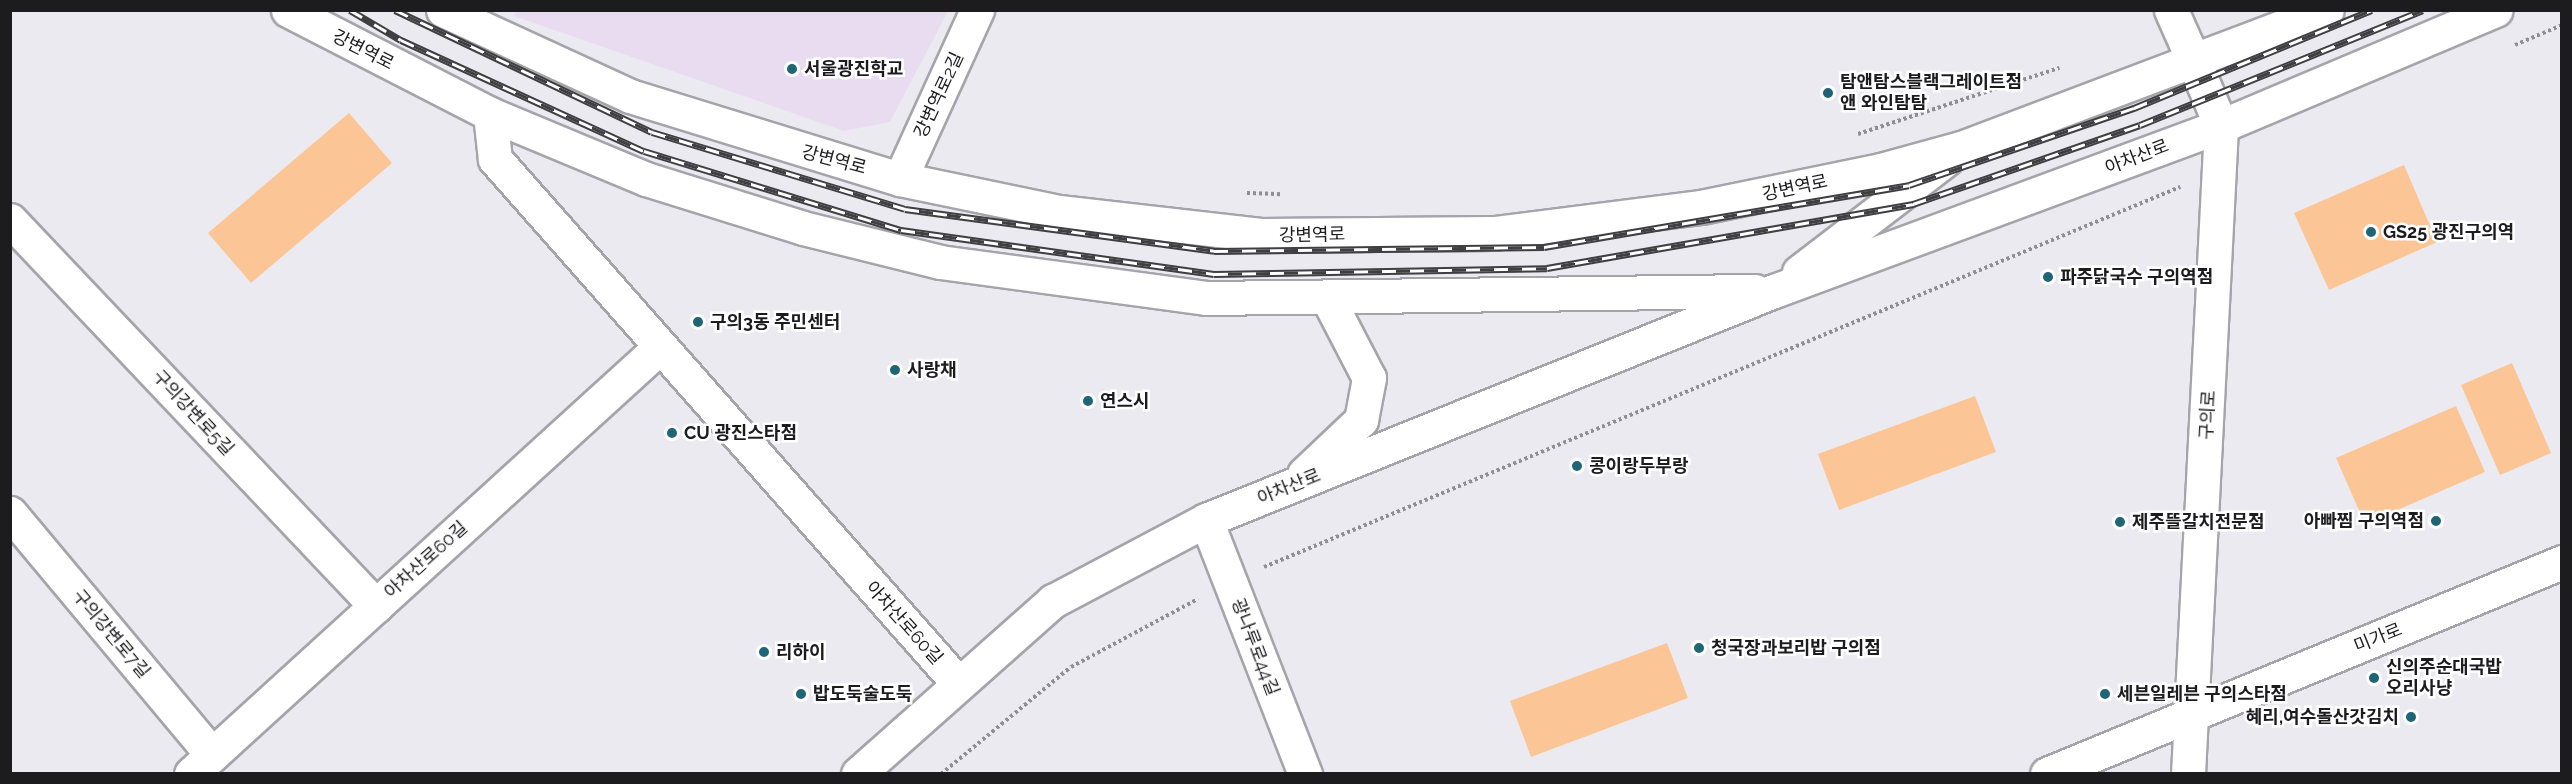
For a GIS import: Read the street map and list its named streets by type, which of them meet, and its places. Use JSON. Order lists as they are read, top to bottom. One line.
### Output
{"streets":{"main road":["강변역로","강변역로2길","아차산로","구의강변로5길","구의로","아차산로60길","구의강변로7길","미가로","광나루로44길"]},"crossings":[["강변역로","강변역로2길"],["강변역로","아차산로"],["강변역로","구의로"],["강변역로","아차산로60길"],["아차산로","구의로"],["아차산로","아차산로60길"],["아차산로","광나루로44길"],["구의강변로5길","아차산로60길"],["구의로","미가로"],["아차산로60길","구의강변로7길"]],"places":["서울광진학교","탐앤탐스블랙그레이트점 앤 와인탐탐","GS25 광진구의역","파주닭국수 구의역점","구의3동 주민센터","사랑채","연스시","CU 광진스타점","콩이랑두부랑","아빠찜 구의역점","제주뜰갈치전문점","청국장과보리밥 구의점","리하이","신의주순대국밥 오리사냥","밥도둑술도둑","세븐일레븐 구의스타점","혜리,여수돌산갓김치"]}
